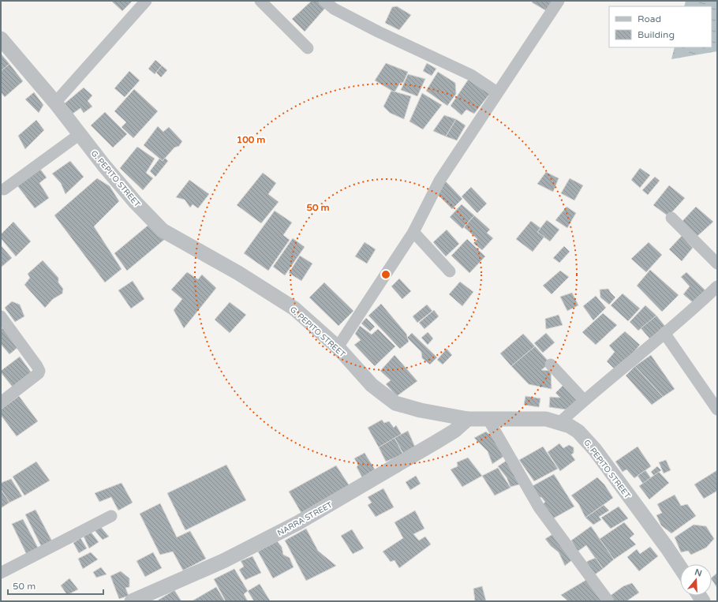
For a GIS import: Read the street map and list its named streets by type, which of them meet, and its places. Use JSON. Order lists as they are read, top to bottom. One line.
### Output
{"streets":{"street":["G. PEPITO STREET","NARRA STREET"]},"crossings":[["G. PEPITO STREET","NARRA STREET"]],"legend":["Road","Building"],"scale_bar":"50 m","north":"top","rings":["100 m","50 m"]}
